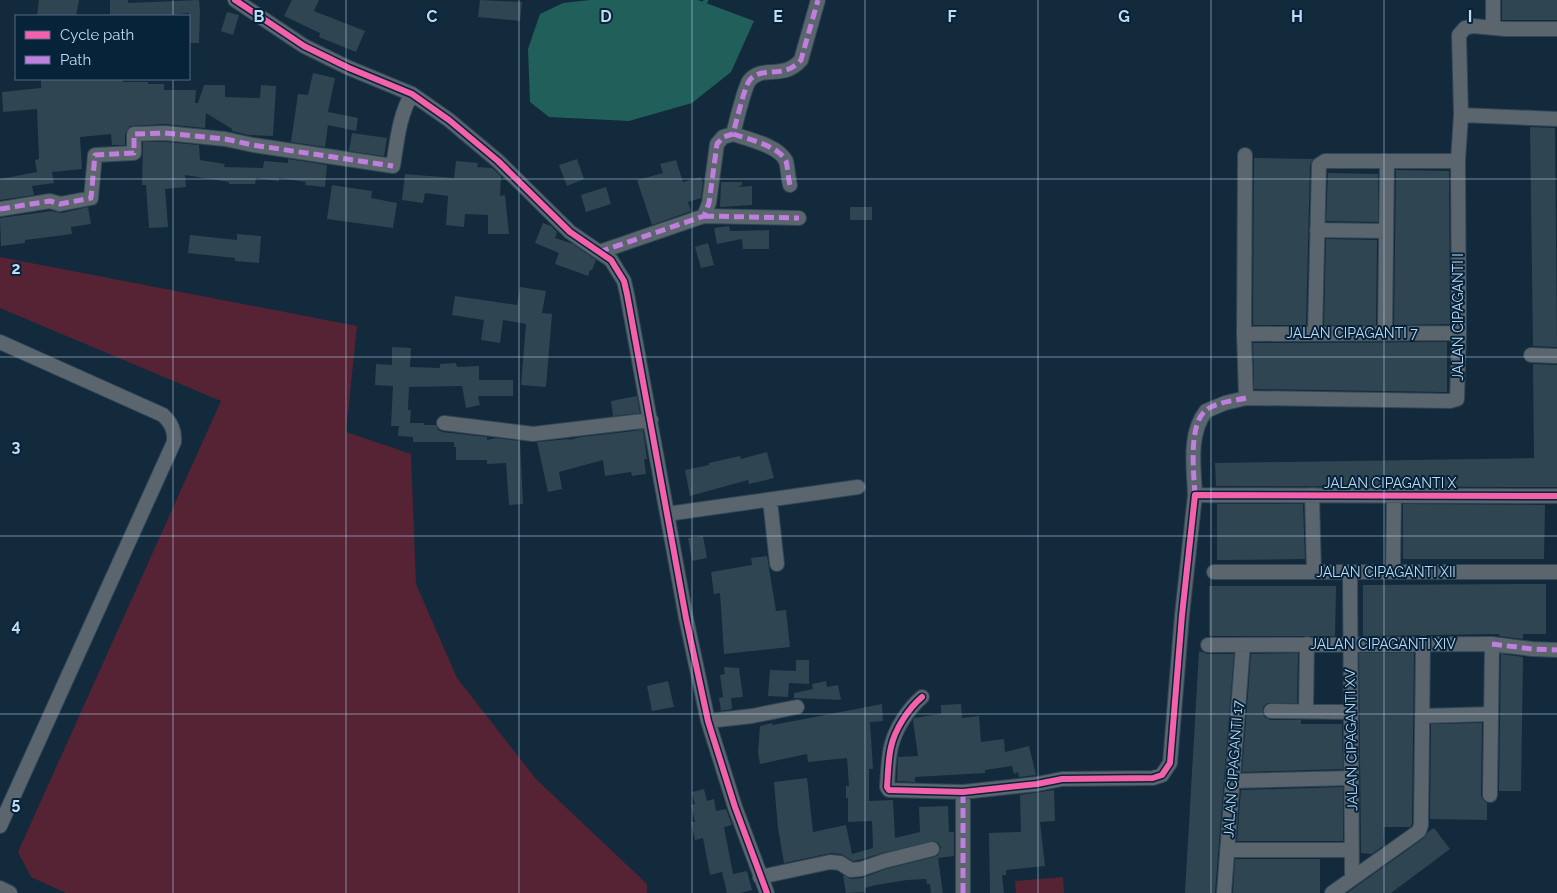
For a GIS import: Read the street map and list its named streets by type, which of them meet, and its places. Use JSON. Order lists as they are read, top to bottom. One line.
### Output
{"streets":{"street":["JALAN CIPAGANTI I","JALAN CIPAGANTI 7","JALAN CIPAGANTI X","JALAN CIPAGANTI XII","JALAN CIPAGANTI XIV","JALAN CIPAGANTI XV","JALAN CIPAGANTI 17"]},"crossings":[["JALAN CIPAGANTI I","JALAN CIPAGANTI 7"],["JALAN CIPAGANTI XII","JALAN CIPAGANTI XV"],["JALAN CIPAGANTI XIV","JALAN CIPAGANTI XV"],["JALAN CIPAGANTI XIV","JALAN CIPAGANTI 17"]],"legend":["Cycle path","Path"],"grid":{"columns":["B","C","D","E","F","G","H","I"],"rows":["2","3","4","5"]}}
